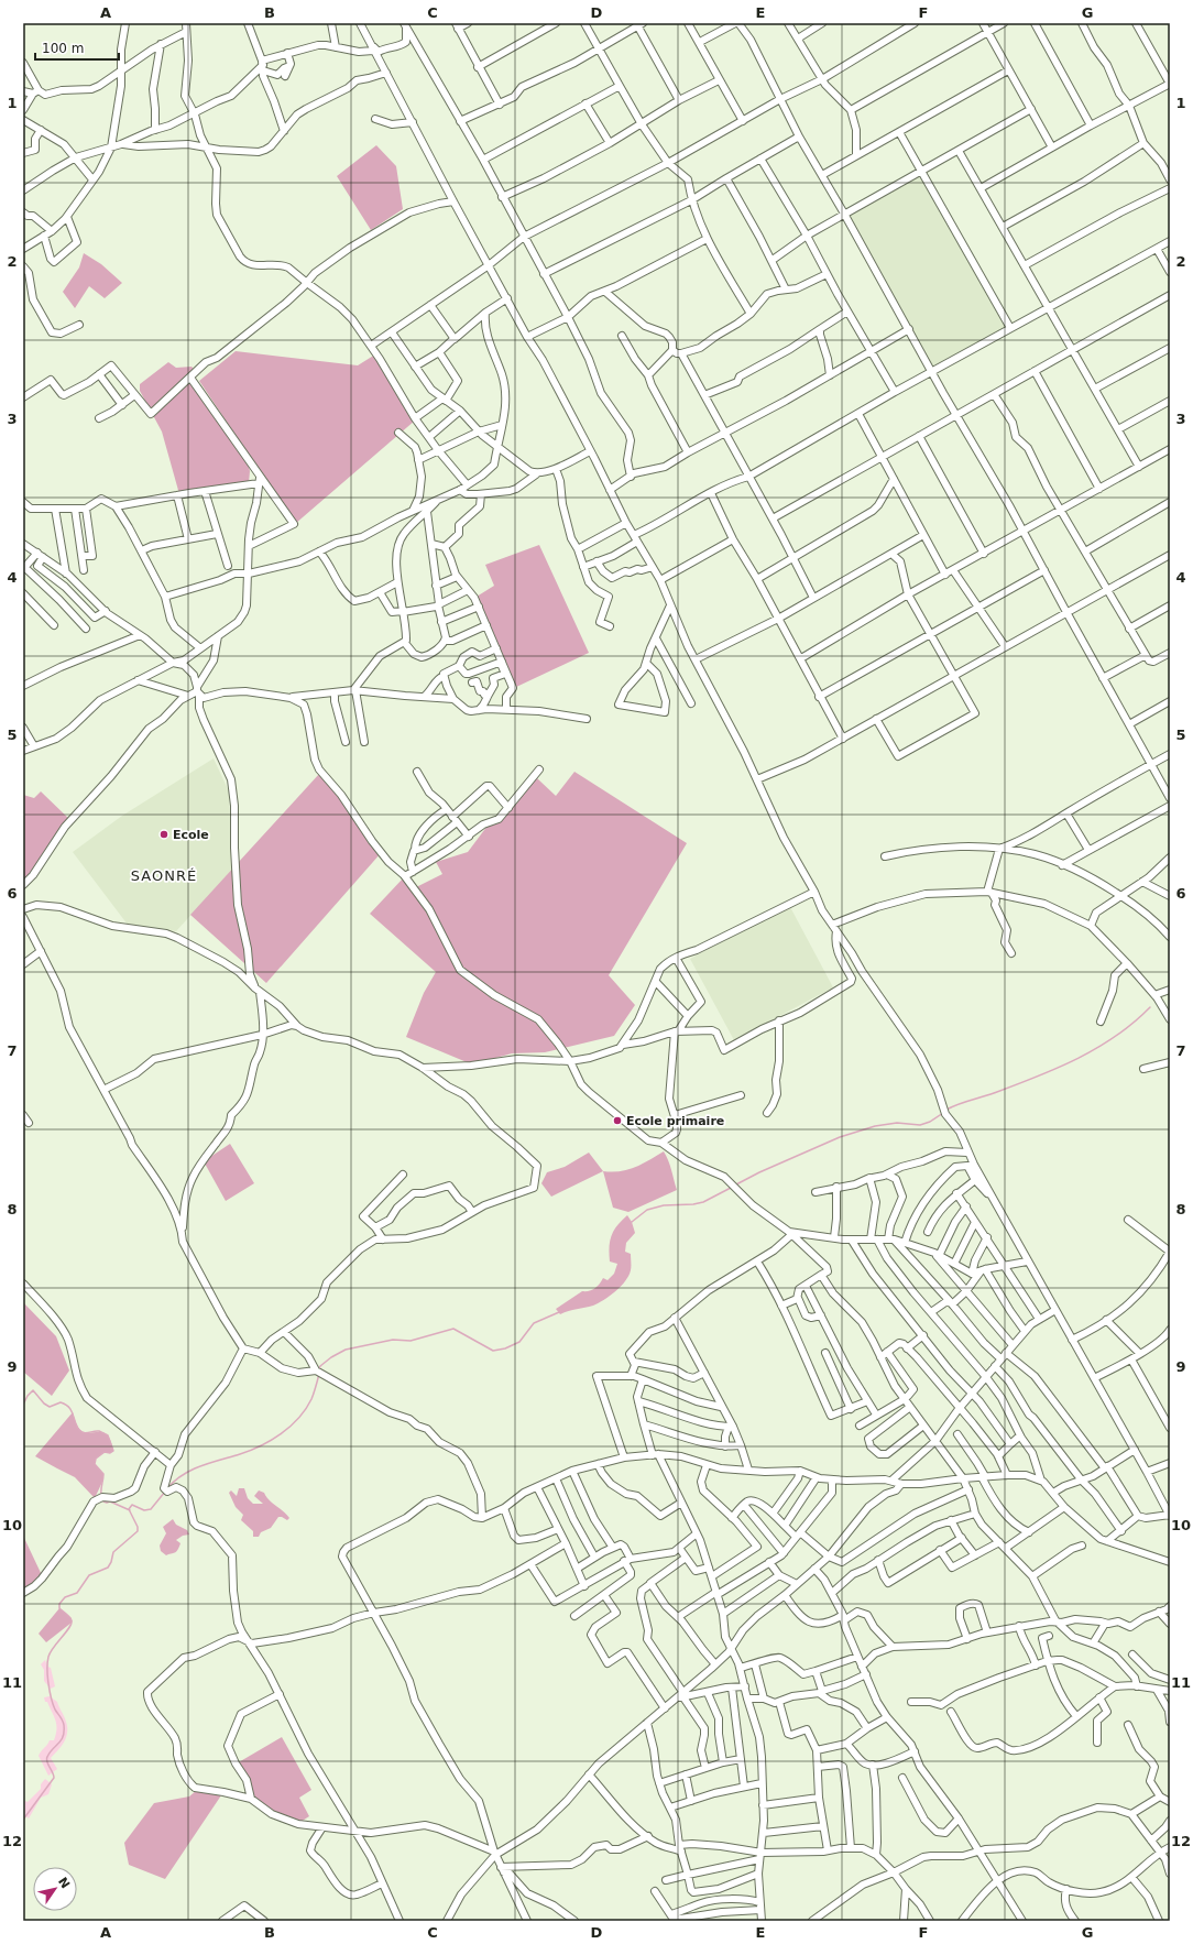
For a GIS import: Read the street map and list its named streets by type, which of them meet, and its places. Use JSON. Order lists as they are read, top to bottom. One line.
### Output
{"districts":["SAONRÉ"],"places":["Ecole","Ecole primaire"],"scale_bar":"100 m","north":"top right","grid":{"columns":["A","B","C","D","E","F","G"],"rows":["1","2","3","4","5","6","7","8","9","10","11","12"]}}
